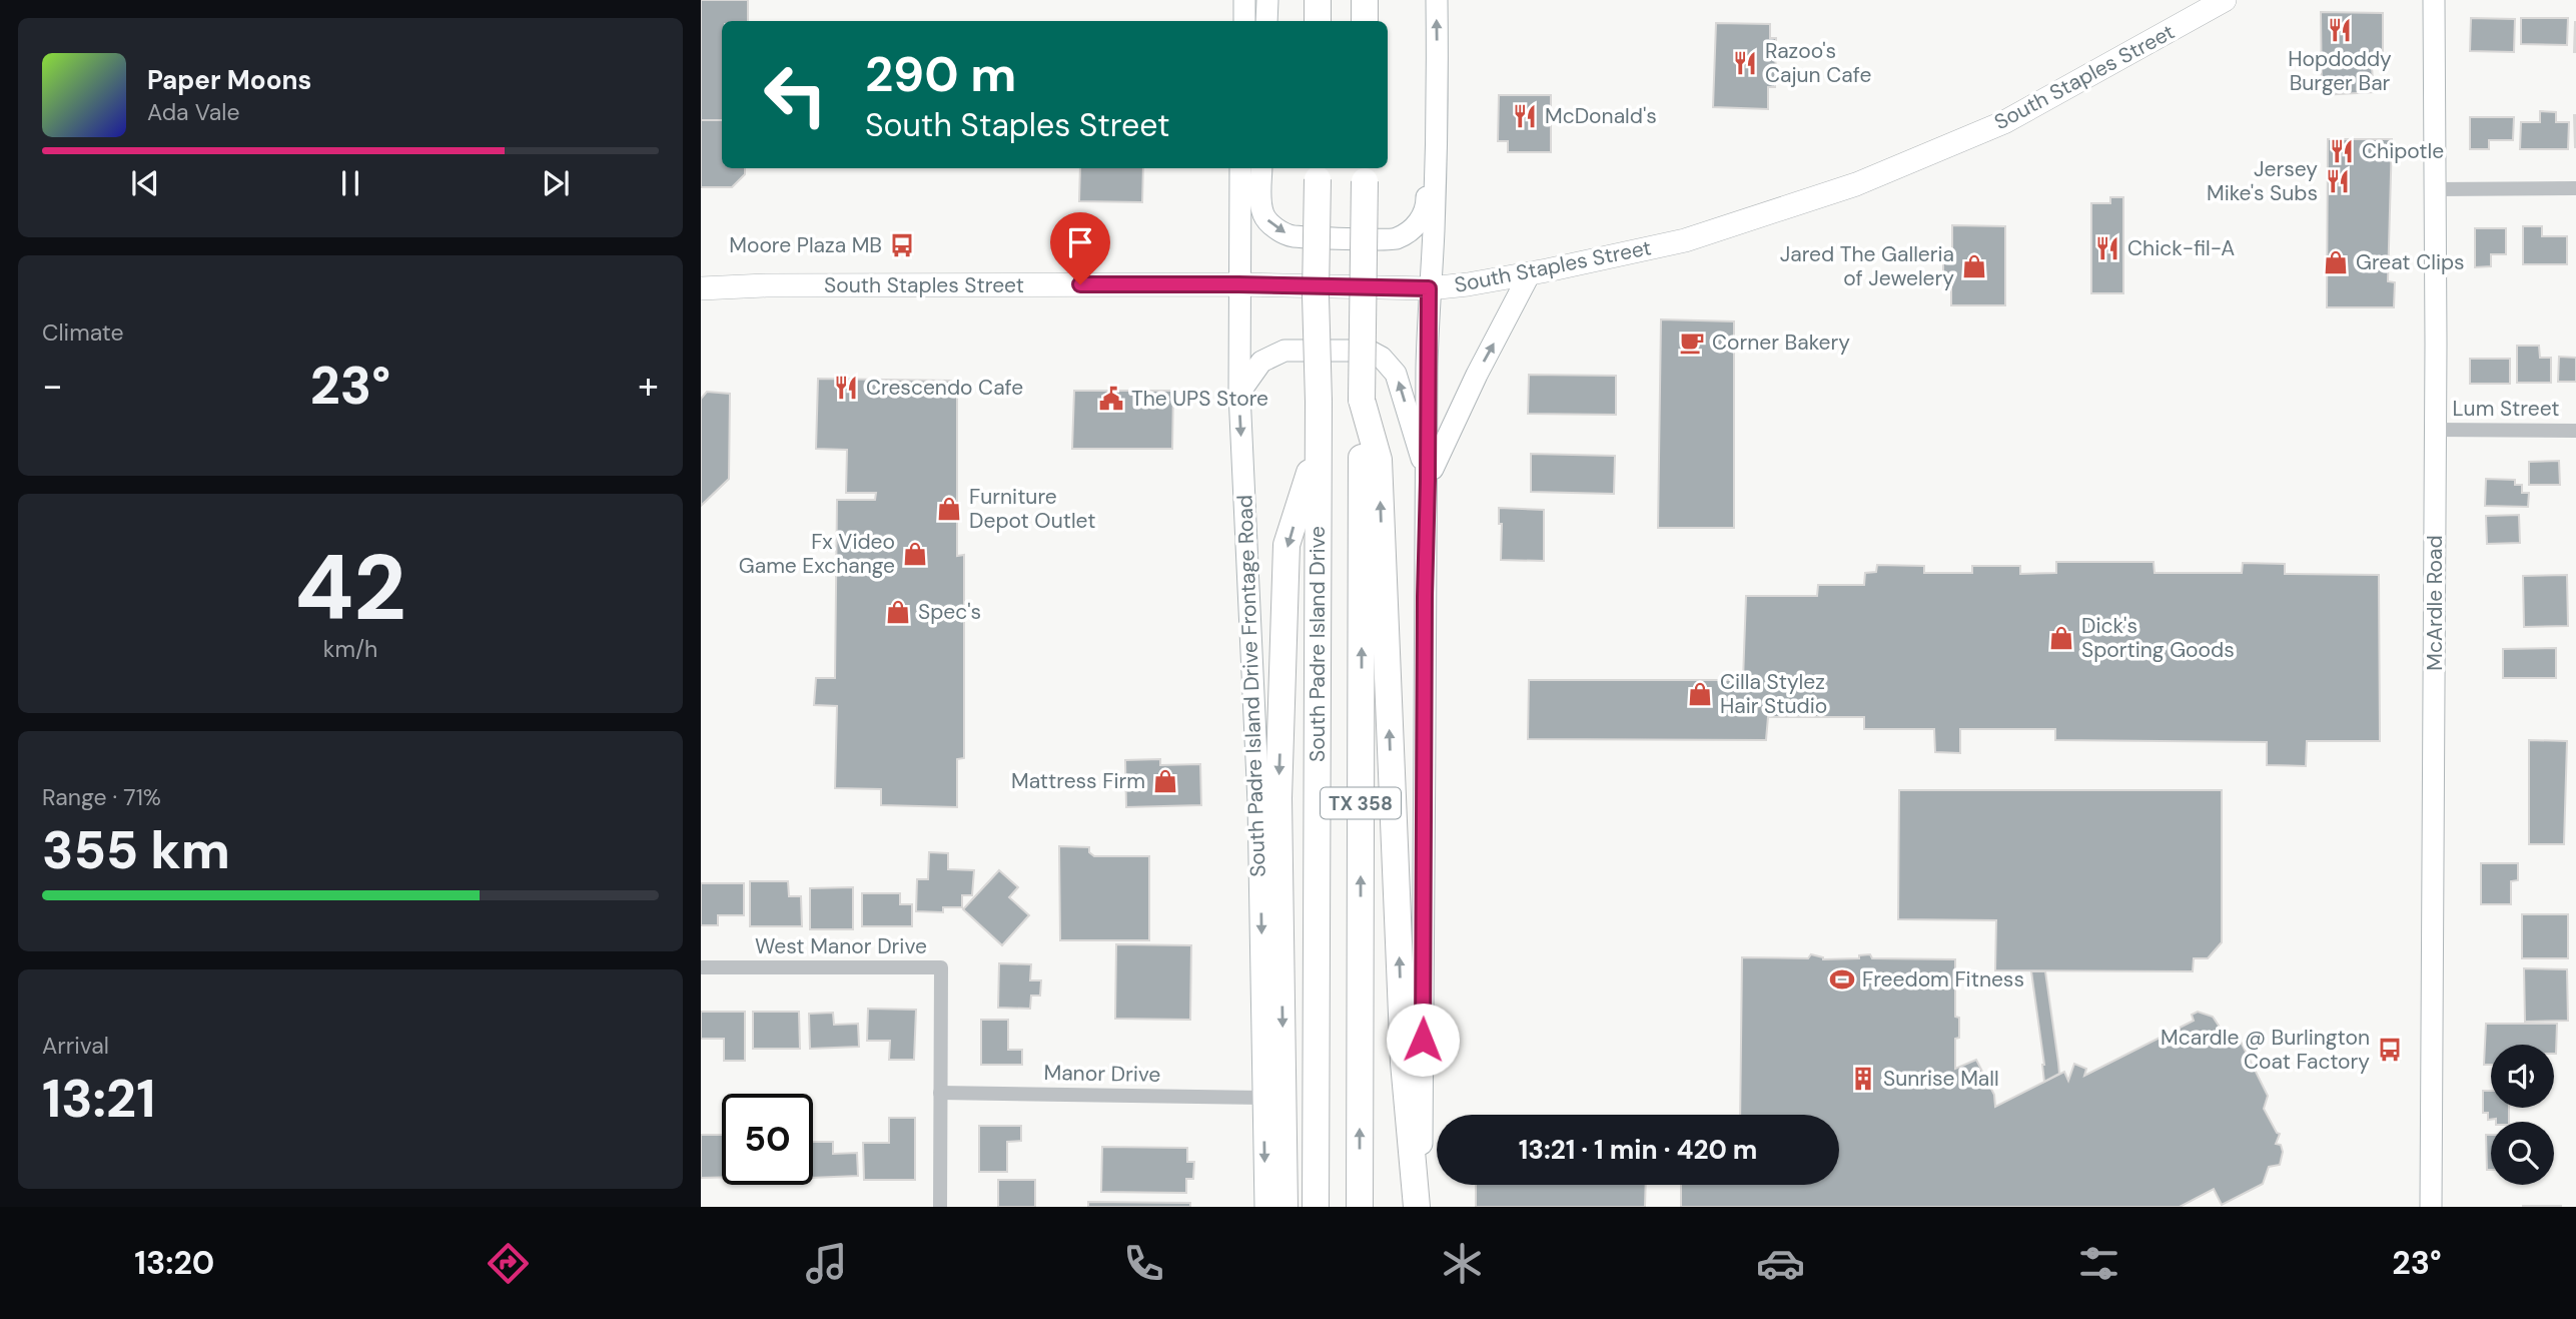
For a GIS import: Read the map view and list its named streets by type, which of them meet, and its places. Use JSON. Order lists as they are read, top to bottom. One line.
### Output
{"streets":{"highway":["South Padre Island Drive","TX 358"],"main road":["South Staples Street","McArdle Road","South Padre Island Drive Frontage Road"],"street":["Lum Street","West Manor Drive","Manor Drive"]},"crossings":[["South Staples Street","South Padre Island Drive Frontage Road"],["Lum Street","McArdle Road"],["South Padre Island Drive Frontage Road","Manor Drive"],["West Manor Drive","Manor Drive"]],"places":{"restaurant":["Hopdoddy Burger Bar","Razoo's Cajun Cafe","McDonald's","Chipotle","Jersey Mike's Subs","Chick-fil-A","Crescendo Cafe"],"bus stop":["Moore Plaza MB","Mcardle @ Burlington Coat Factory"],"shop":["Great Clips","Jared The Galleria of Jewelery","Furniture Depot Outlet","Fx Video Game Exchange","Spec's","Dick's Sporting Goods","Cilla Stylez Hair Studio","Mattress Firm"],"cafe":["Corner Bakery"],"public building":["The UPS Store"],"sports":["Freedom Fitness"],"building":["Sunrise Mall"]},"page":{"turn":["290 m","South Staples Street"],"song":["Paper Moons","Ada Vale"],"tile":["Climate",["42","km/h"],["Range · 71%","355 km"],["Arrival","13:21"]],"heat":["−","23°","+"],"limit":"50","trip":"13:21 · 1 min · 420 m","tabs":["13:20","23°"]}}
